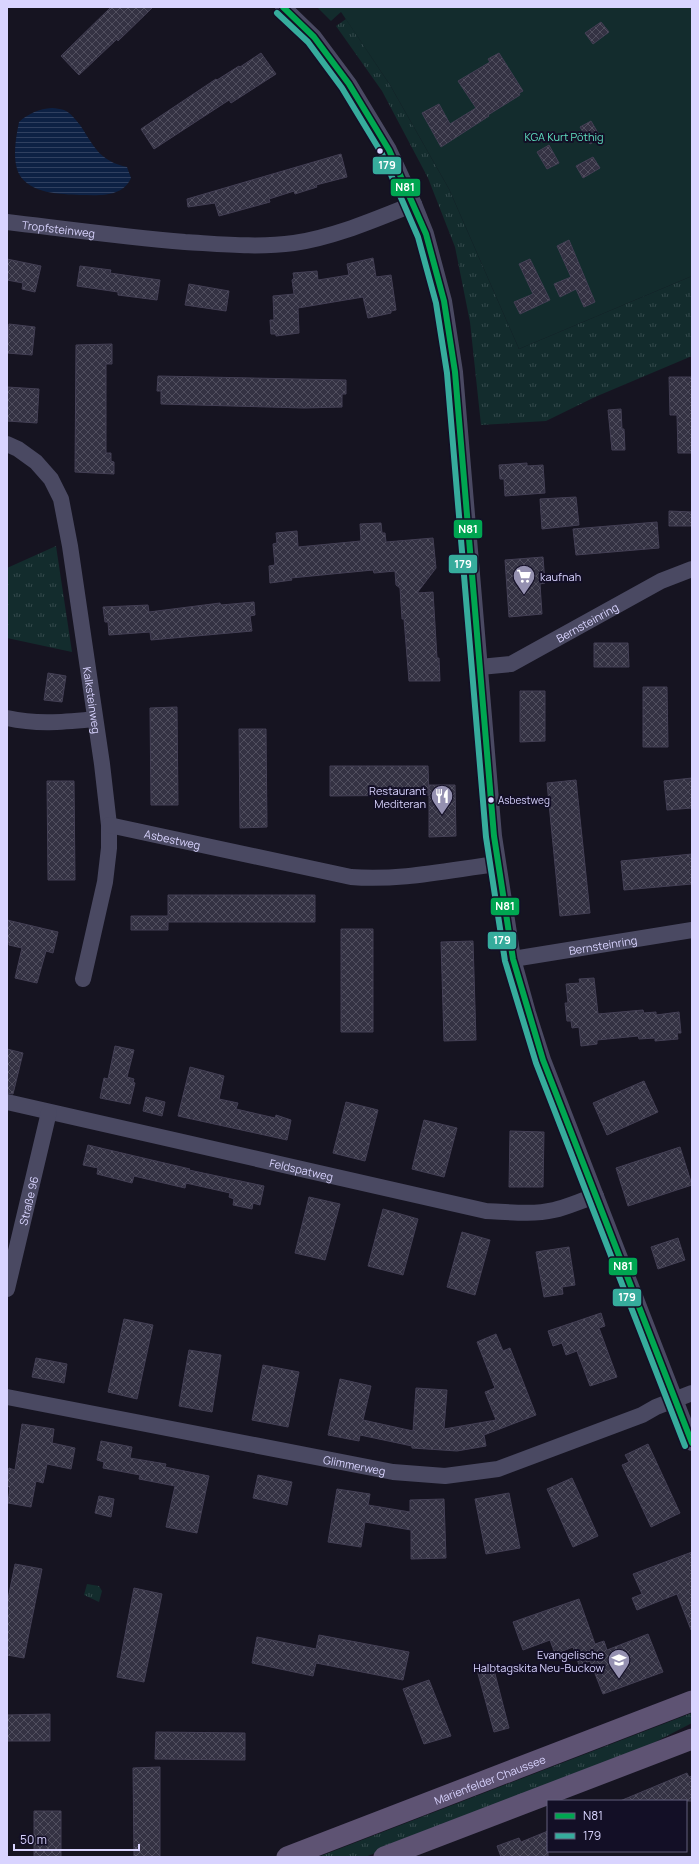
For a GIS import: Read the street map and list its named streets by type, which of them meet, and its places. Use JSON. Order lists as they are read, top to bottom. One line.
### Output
{"streets":{"main road":["Marienfelder Chaussee"],"street":["Tropfsteinweg","Bernsteinring","Kalksteinweg","Asbestweg","Feldspatweg","Straße 96","Glimmerweg"]},"crossings":[["Kalksteinweg","Asbestweg"],["Feldspatweg","Straße 96"]],"parks":["KGA Kurt Pöthig"],"places":{"supermarket":["kaufnah"],"other":["Asbestweg"],"restaurant":["Restaurant Mediteran"],"school or university":["Evangelische Halbtagskita Neu-Buckow"]},"lines":["transit line N81","transit line 179"],"legend":["N81","179"],"scale_bar":"50 m"}
